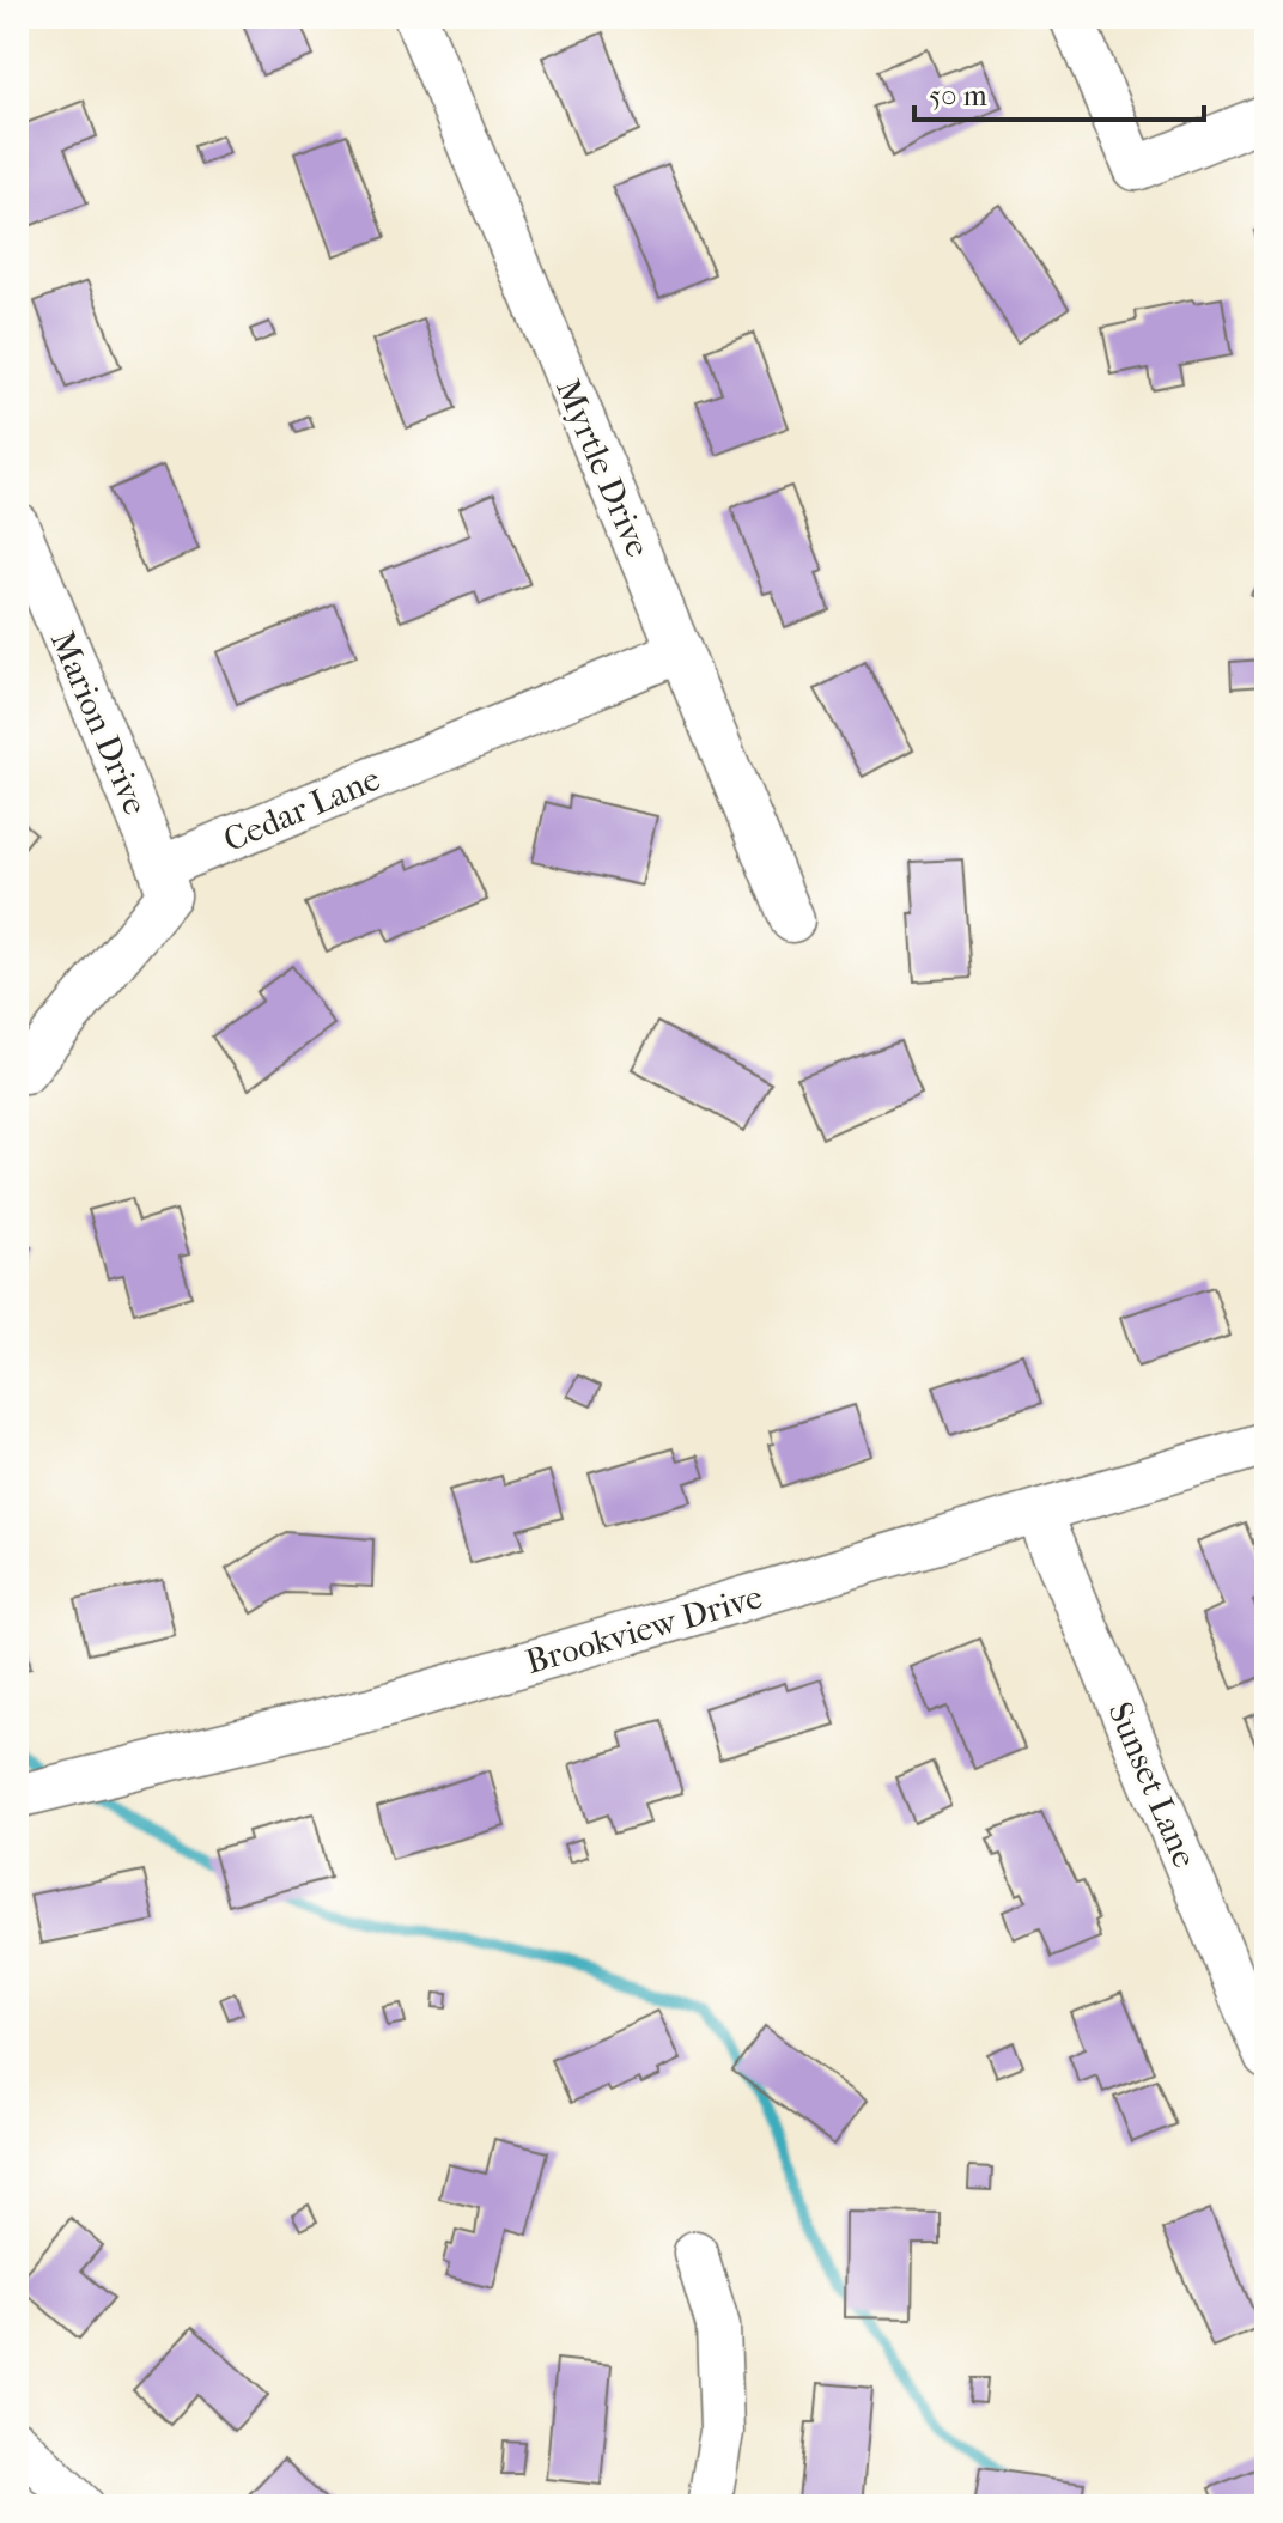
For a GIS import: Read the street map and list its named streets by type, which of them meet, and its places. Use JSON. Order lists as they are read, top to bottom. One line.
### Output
{"streets":{"street":["Myrtle Drive","Marion Drive","Cedar Lane","Brookview Drive","Sunset Lane"]},"crossings":[["Myrtle Drive","Cedar Lane"],["Marion Drive","Cedar Lane"],["Brookview Drive","Sunset Lane"]],"scale_bar":"50 m"}
